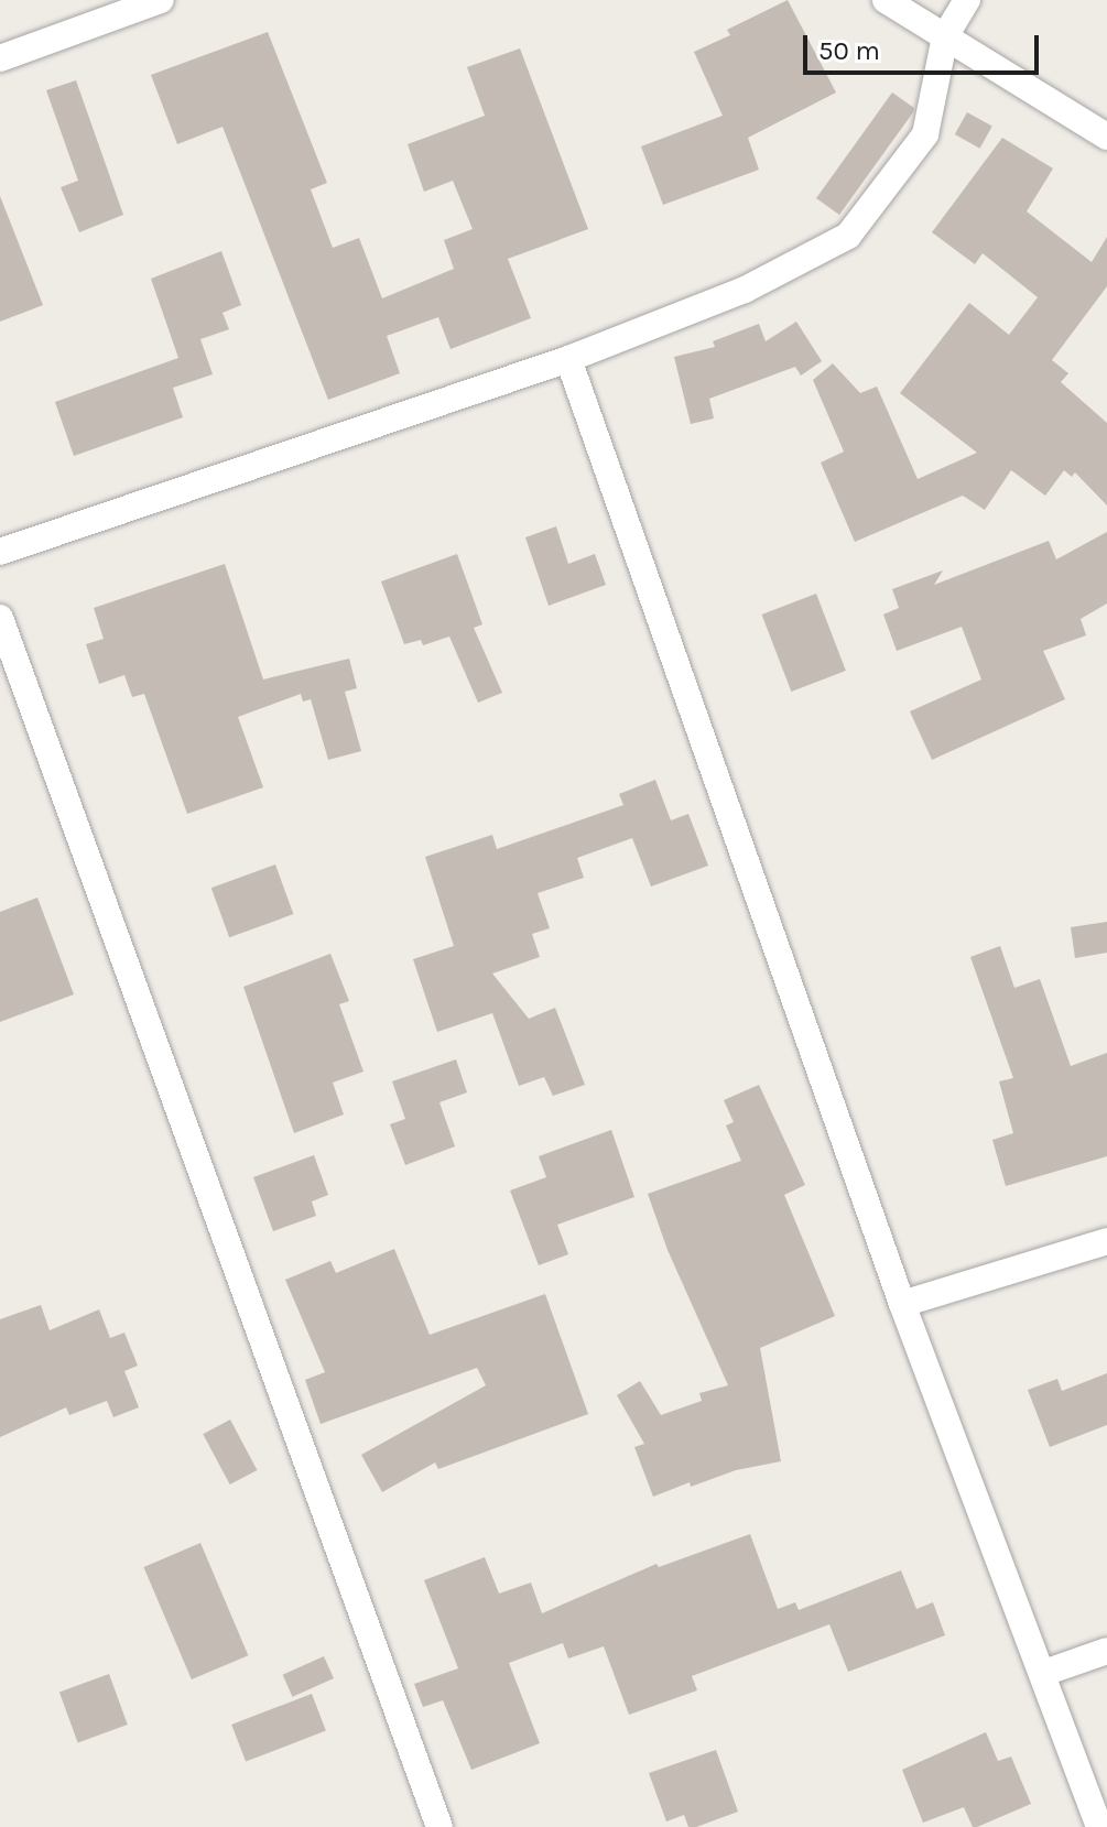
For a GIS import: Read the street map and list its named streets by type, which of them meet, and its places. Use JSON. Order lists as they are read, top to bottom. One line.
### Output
{"scale_bar":"50 m"}
